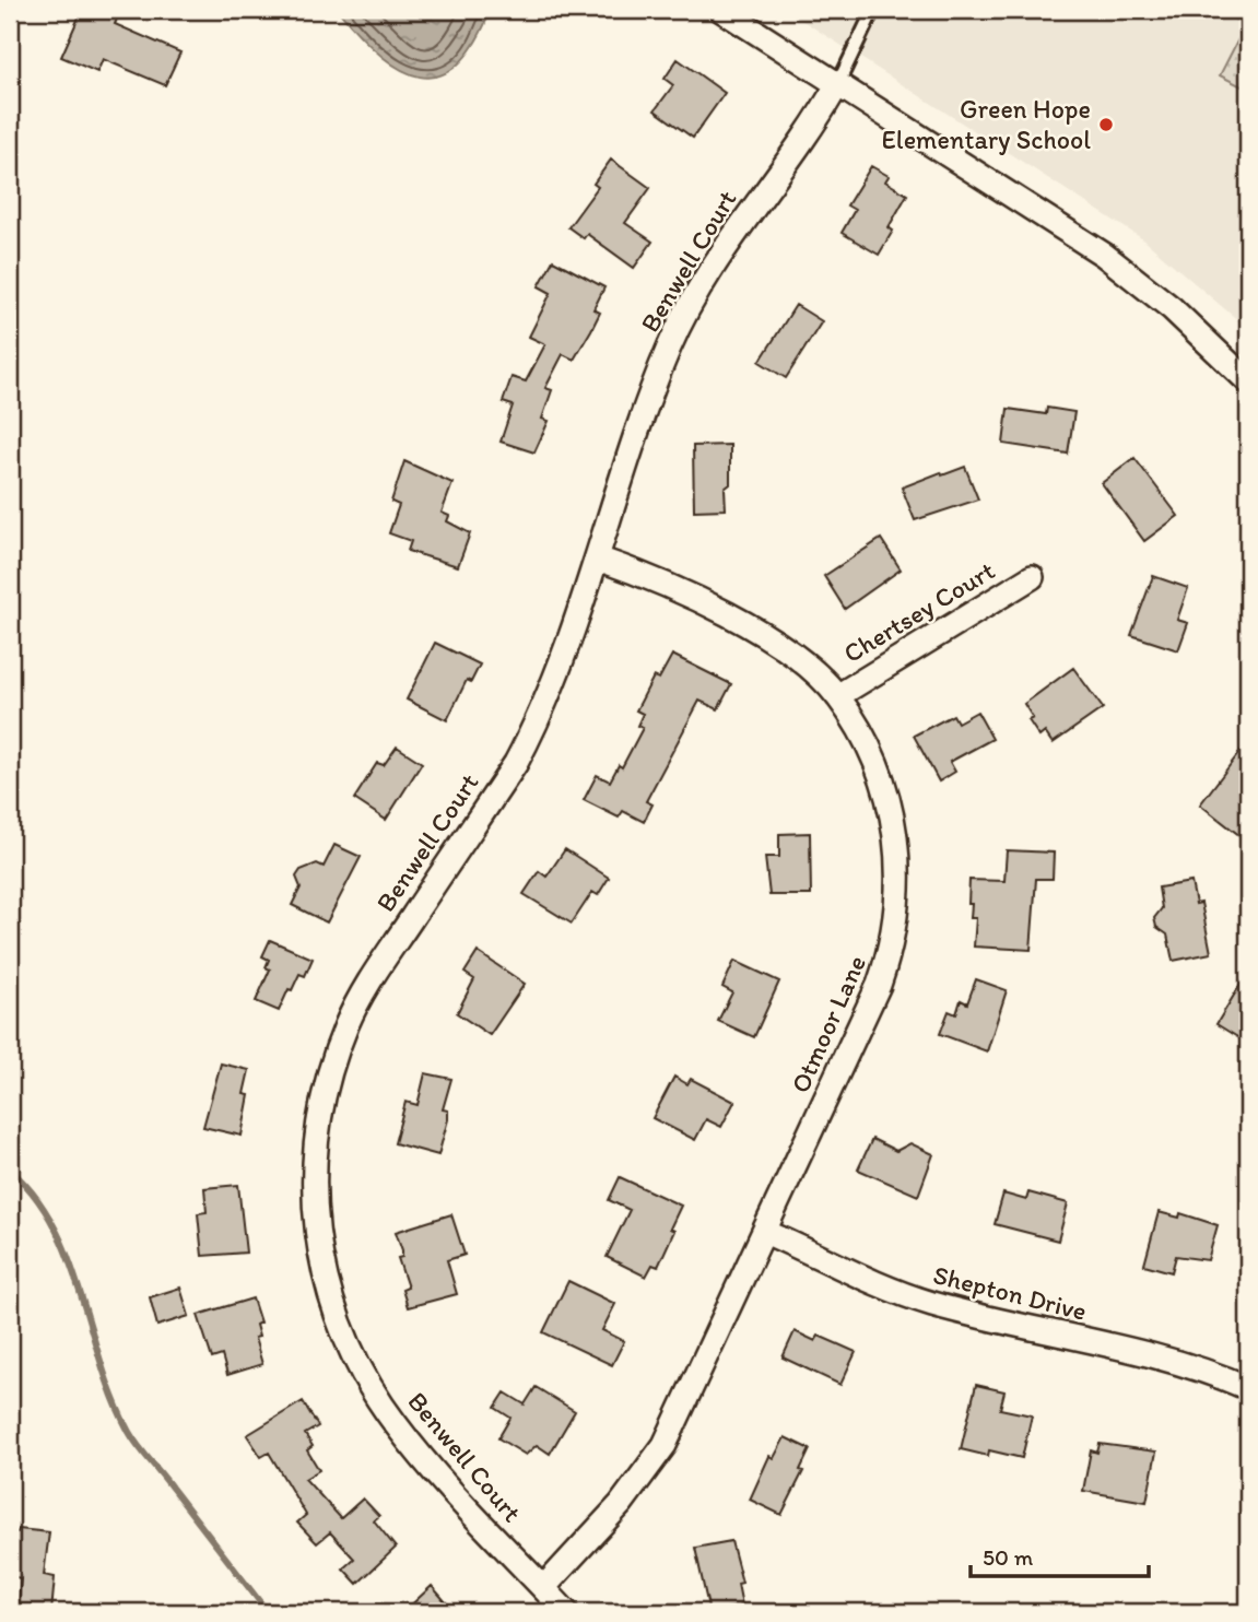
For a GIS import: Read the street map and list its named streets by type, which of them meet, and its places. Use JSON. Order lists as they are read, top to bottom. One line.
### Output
{"streets":{"street":["Benwell Court","Chertsey Court","Otmoor Lane","Shepton Drive"]},"crossings":[["Benwell Court","Otmoor Lane"],["Chertsey Court","Otmoor Lane"],["Otmoor Lane","Shepton Drive"]],"places":["Green Hope Elementary School"],"scale_bar":"50 m"}
